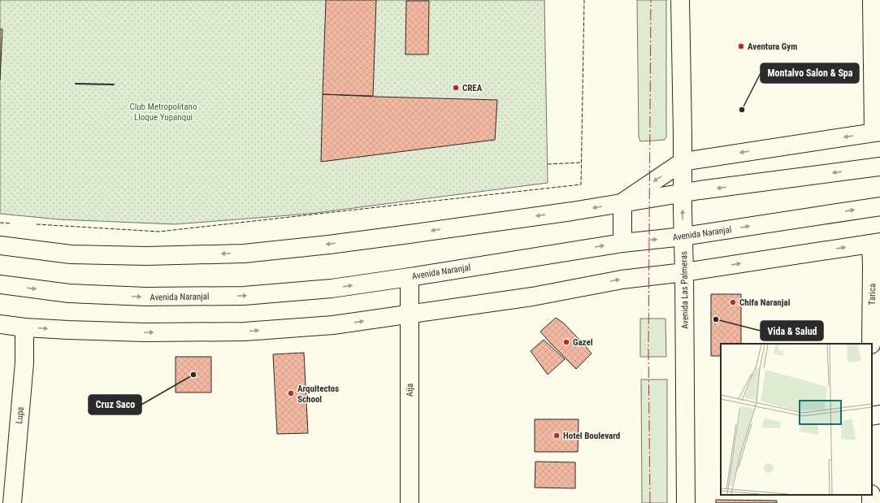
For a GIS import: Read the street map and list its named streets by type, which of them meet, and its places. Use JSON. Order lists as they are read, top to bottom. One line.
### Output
{"streets":{"main road":["Avenida Naranjal","Avenida Las Palmeras","Tarica","Aija","Lupa"]},"crossings":[["Avenida Naranjal","Avenida Las Palmeras"],["Avenida Naranjal","Aija"]],"parks":["Club Metropolitano Lloque Yupanqui"],"places":["Aventura Gym","CREA","Montalvo Salon & Spa","Chifa Naranjal","Vida & Salud","Gazel","Cruz Saco","Arquitectos School","Hotel Boulevard"]}
